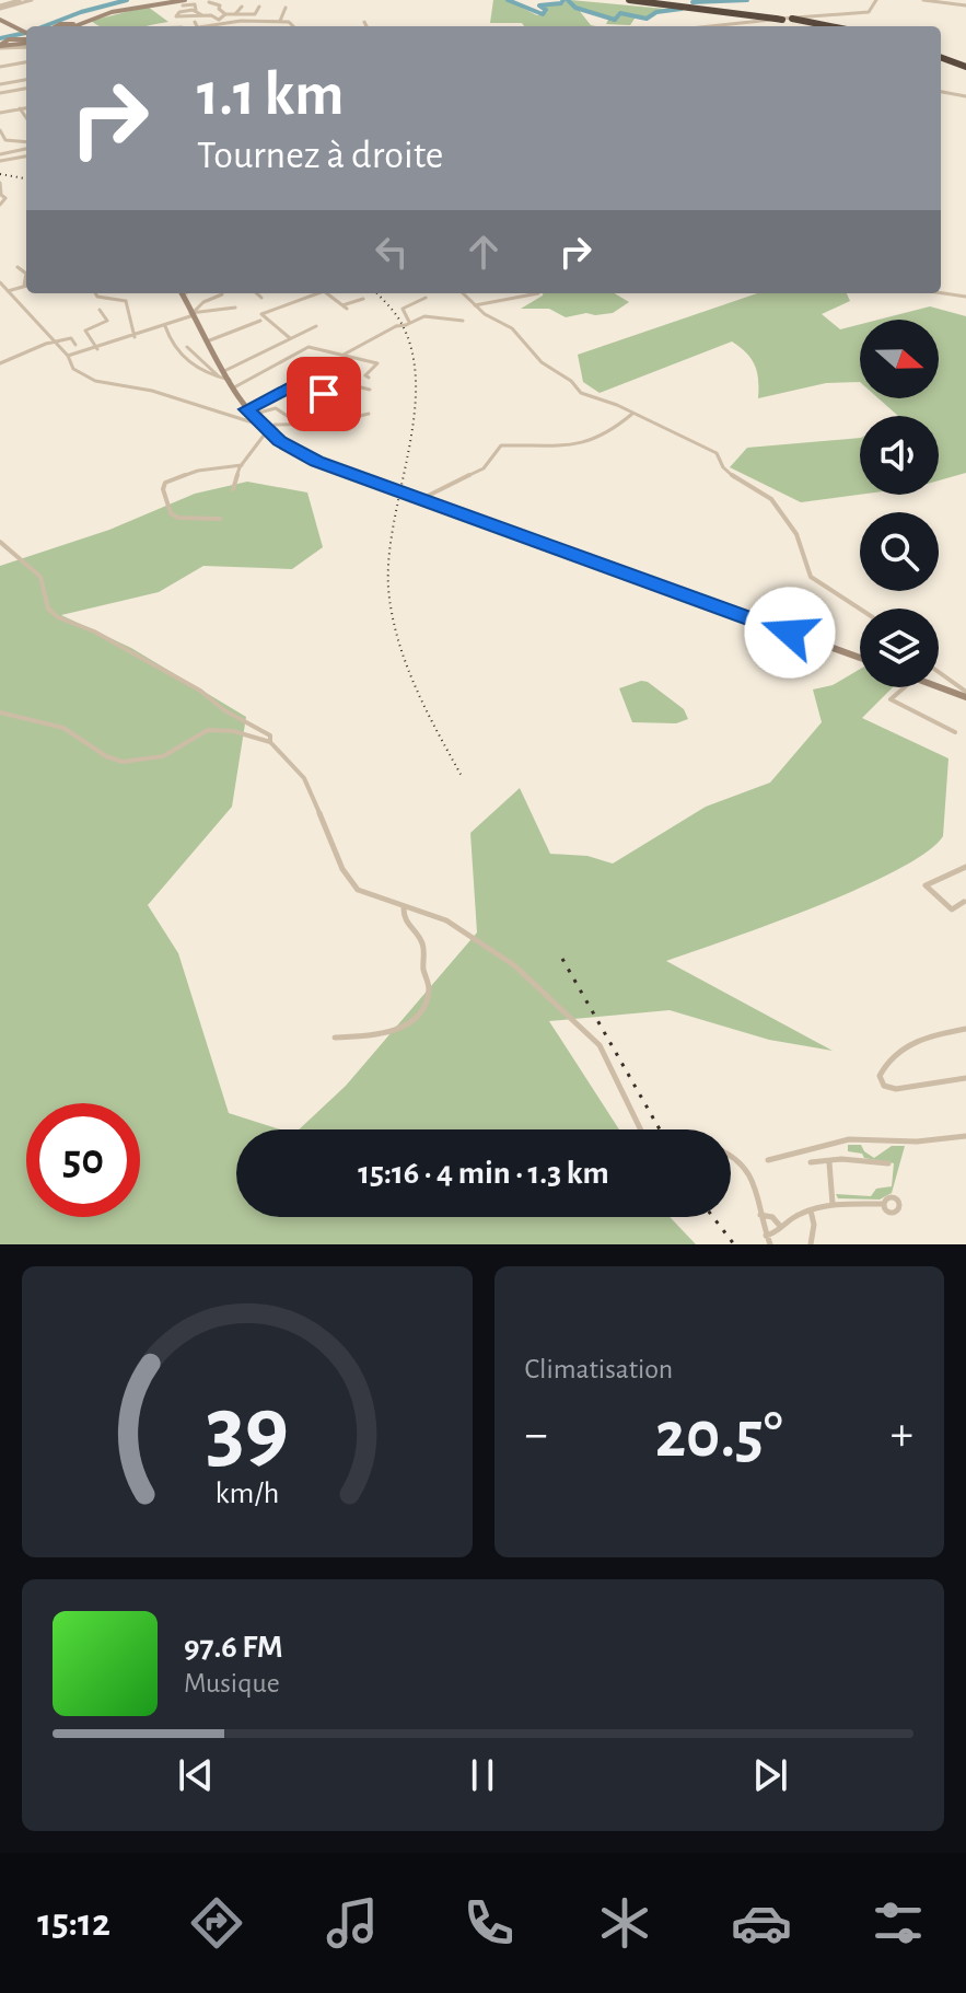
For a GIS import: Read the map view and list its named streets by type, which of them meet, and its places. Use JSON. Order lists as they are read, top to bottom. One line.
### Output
{"north":"right","page":{"turn":["1.1 km","Tournez à droite"],"limit":"50","trip":"15:16 · 4 min · 1.3 km","tile":"Climatisation","heat":["−","20.5°","+"],"song":["97.6 FM","Musique"],"tabs":"15:12","gauge":["39","km/h"]}}
